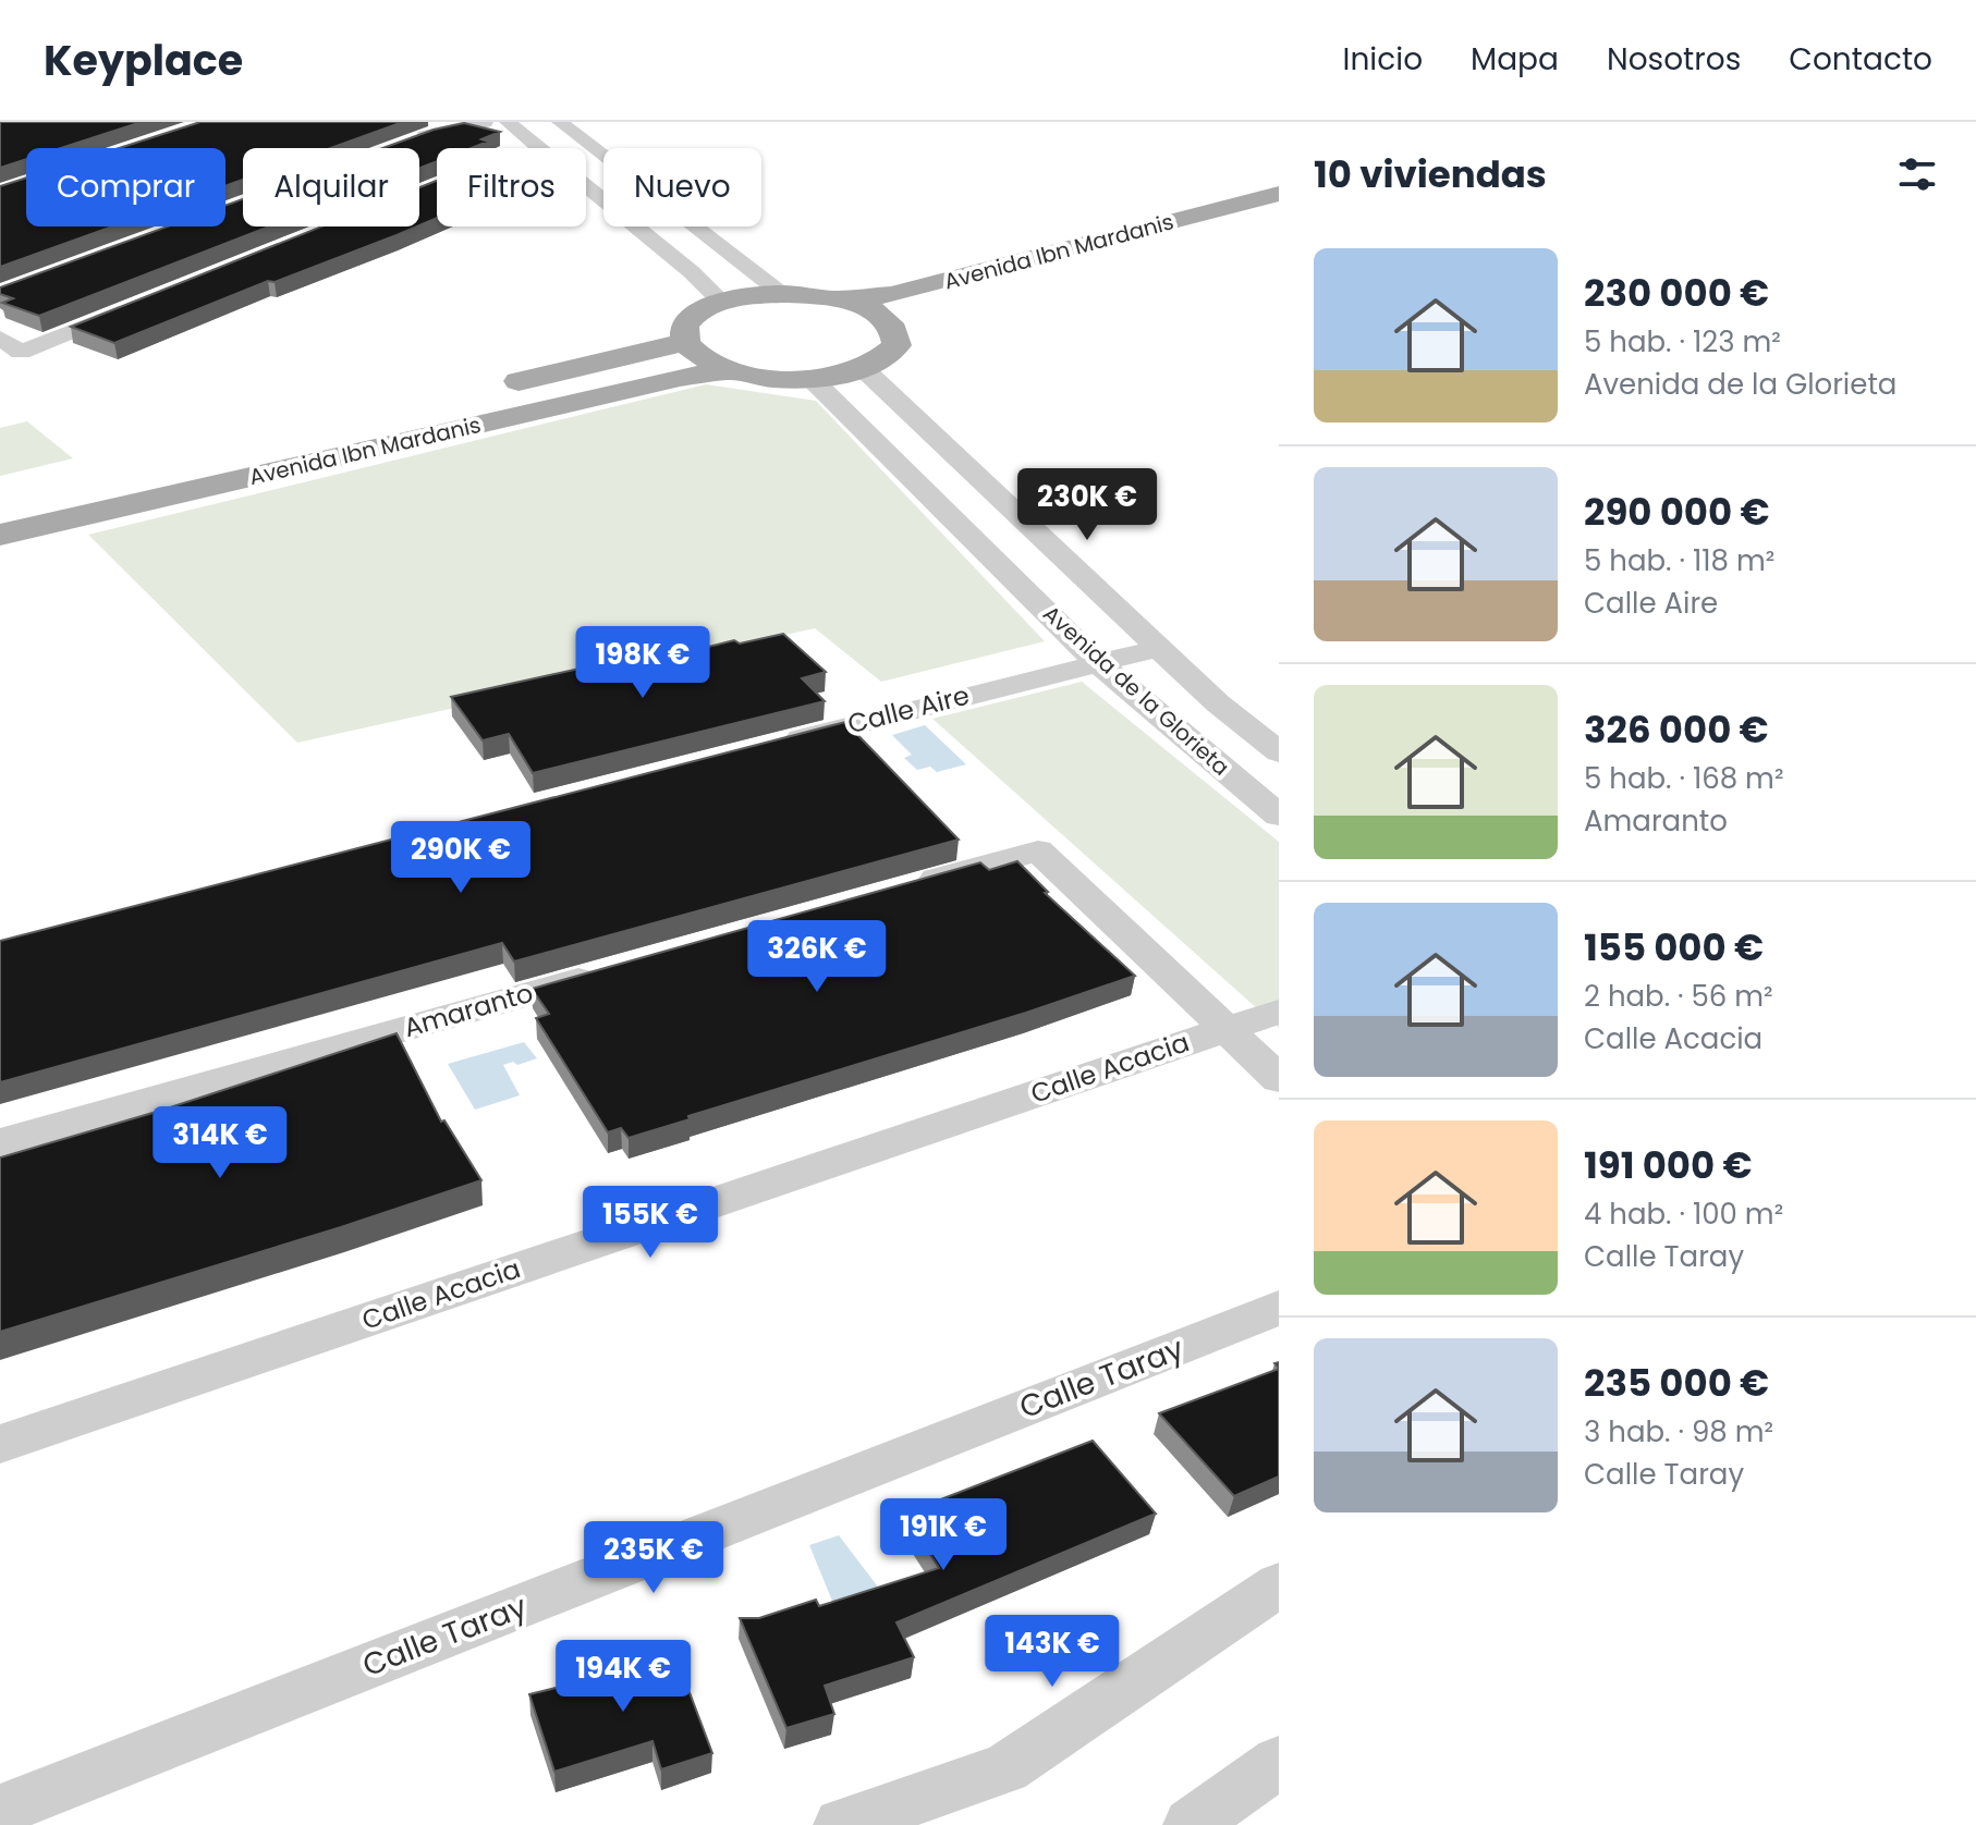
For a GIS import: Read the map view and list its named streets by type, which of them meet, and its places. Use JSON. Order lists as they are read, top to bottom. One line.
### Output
{"streets":{"main road":["Avenida Ibn Mardanis"],"street":["Avenida de la Glorieta","Calle Aire","Amaranto","Calle Acacia","Calle Taray"]},"crossings":[["Avenida de la Glorieta","Calle Aire"]],"page":{"header":"Keyplace","nav":["Inicio","Mapa","Nosotros","Contacto"],"heading":"10 viviendas","chip":["Comprar","Alquilar","Filtros","Nuevo"],"list":[{"name":"230 000 €","note":"5 hab. · 123 m² · Avenida de la Glorieta"},{"name":"290 000 €","note":"5 hab. · 118 m² · Calle Aire"},{"name":"326 000 €","note":"5 hab. · 168 m² · Amaranto"},{"name":"155 000 €","note":"2 hab. · 56 m² · Calle Acacia"},{"name":"191 000 €","note":"4 hab. · 100 m² · Calle Taray"},{"name":"235 000 €","note":"3 hab. · 98 m² · Calle Taray"}],"price":["230K €","198K €","290K €","326K €","314K €","155K €","191K €","235K €","143K €","194K €"]}}
